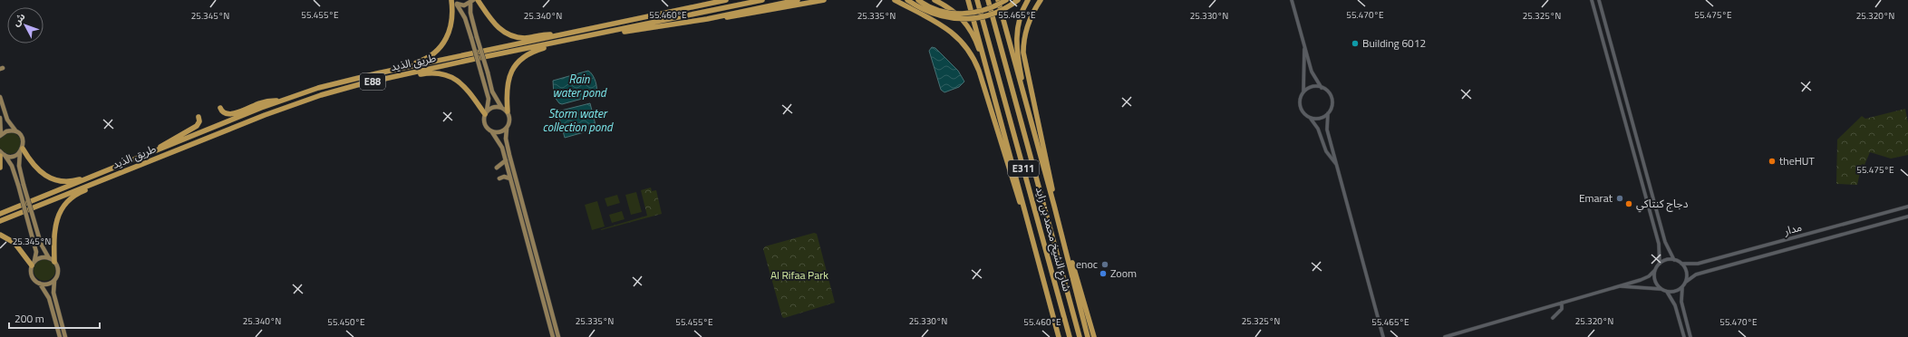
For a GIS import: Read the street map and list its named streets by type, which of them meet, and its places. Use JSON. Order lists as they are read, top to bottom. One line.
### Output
{"streets":{"highway":["طريق الذيد","E88","E311","شارع الشيخ محمد بن زايد"],"street":["مدار"]},"water":["Rain water pond","Storm water collection pond"],"parks":["Al Rifaa Park"],"places":["Building 6012","theHUT","Emarat","دجاج كنتاكي","enoc","Zoom"],"scale_bar":"200 m","north":"top left","coordinates":["55.460°E","55.475°E","55.455°E","55.465°E","55.470°E","25.345°N","25.340°N","25.335°N","25.330°N","25.325°N","25.320°N","55.450°E"]}
